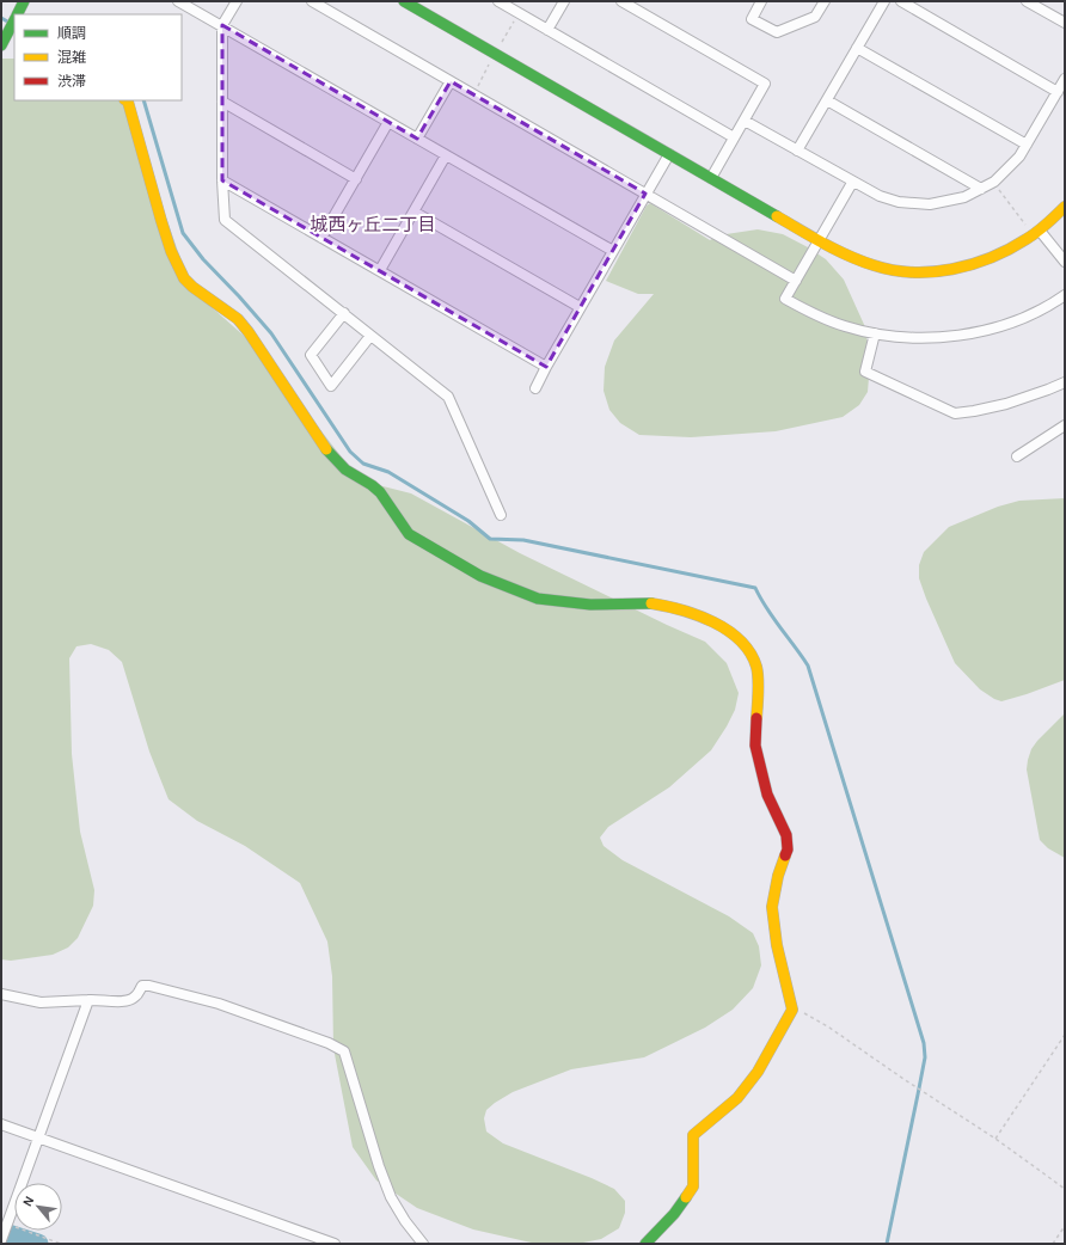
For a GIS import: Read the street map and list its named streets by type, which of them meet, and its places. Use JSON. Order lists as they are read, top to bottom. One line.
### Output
{"districts":["城西ヶ丘二丁目"],"legend":["順調","混雑","渋滞"],"north":"top left"}
